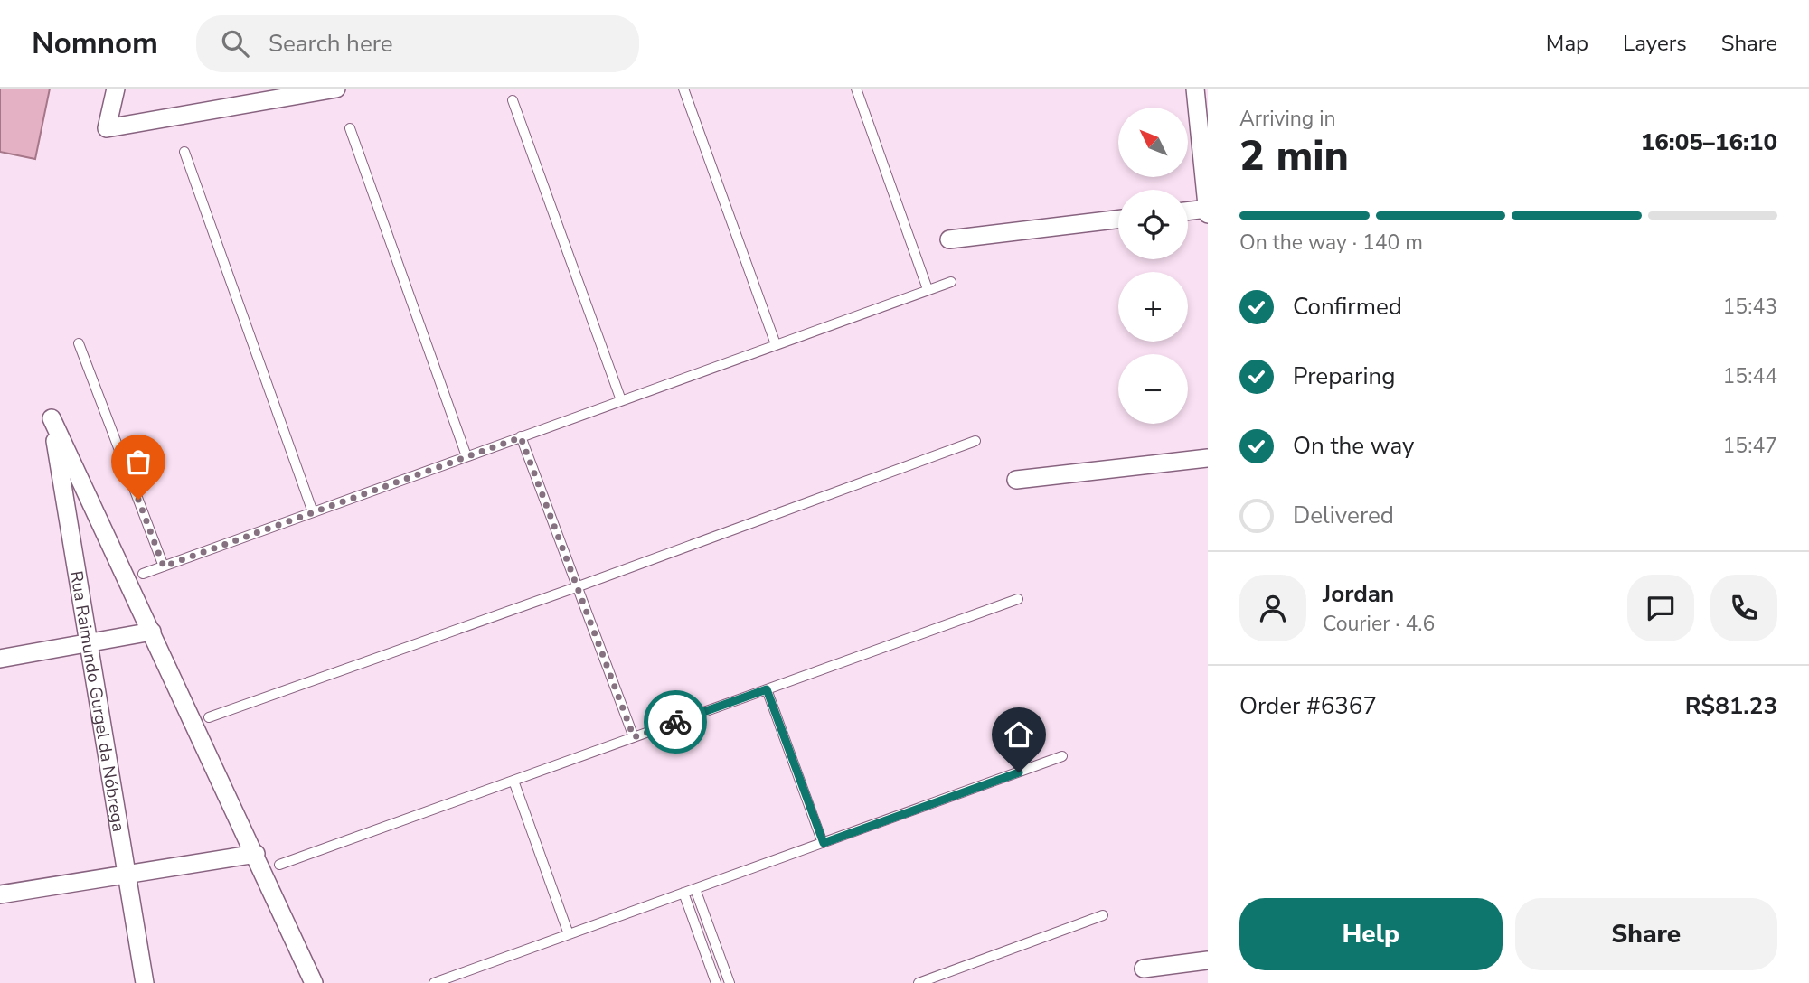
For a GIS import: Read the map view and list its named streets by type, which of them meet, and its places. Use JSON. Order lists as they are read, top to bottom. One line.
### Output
{"streets":{"street":["Rua Raimundo Gurgel da Nóbrega"]},"north":"top left","page":{"header":"Nomnom","search":"Search here","nav":["Map","Layers","Share"],"heading":["2 min","Arriving in","16:05–16:10"],"panel":["Jordan","Courier · 4.6","Order #6367","R$81.23"],"map_buttons":["+","−"],"bar":"On the way · 140 m","list":[["Confirmed","15:43"],["Preparing","15:44"],["On the way","15:47"],"Delivered"],"buttons":["Help","Share"]}}
